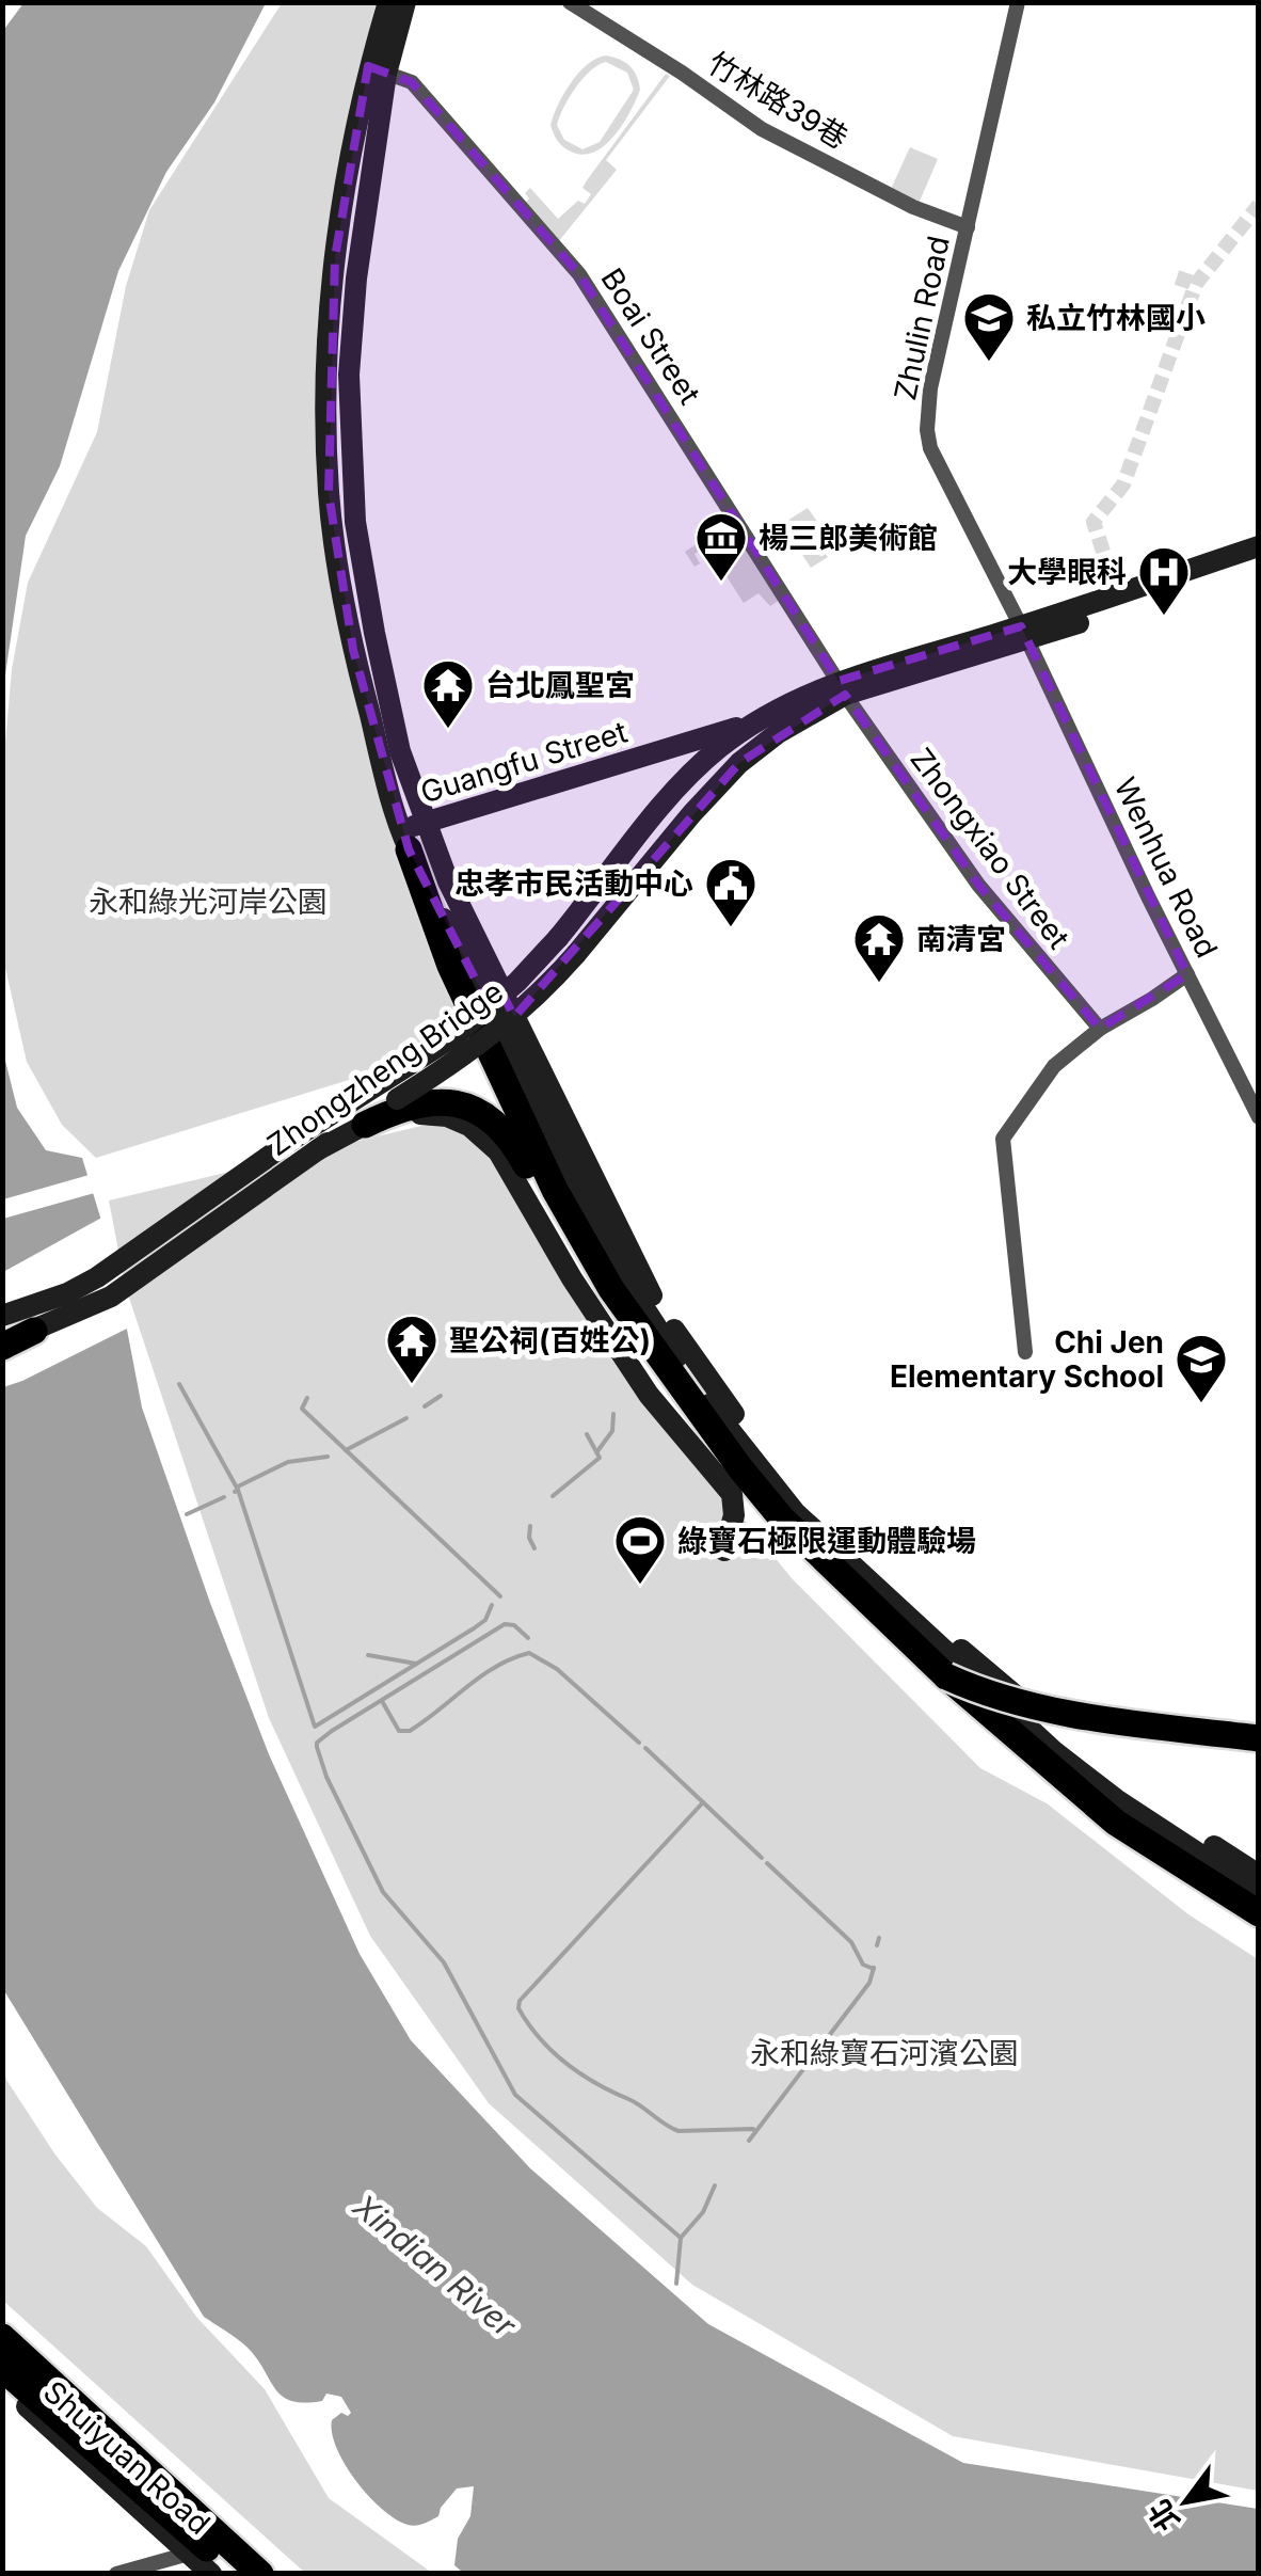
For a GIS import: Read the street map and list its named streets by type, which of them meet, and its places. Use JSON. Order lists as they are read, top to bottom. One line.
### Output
{"streets":{"main road":["Guangfu Street","Zhongzheng Bridge","Shuiyuan Road"],"street":["竹林路39巷","Zhulin Road","Boai Street","Zhongxiao Street","Wenhua Road"]},"crossings":[["竹林路39巷","Zhulin Road"],["Zhulin Road","Wenhua Road"],["Boai Street","Zhongxiao Street"],["Boai Street","Zhongzheng Bridge"],["Guangfu Street","Zhongzheng Bridge"],["Zhongxiao Street","Zhongzheng Bridge"]],"water":["Xindian River"],"parks":["永和綠光河岸公園","永和綠寶石河濱公園"],"places":{"school or university":["私立竹林國小","Chi Jen Elementary School"],"museum":["楊三郎美術館"],"hospital":["大學眼科"],"temple":["台北鳳聖宮","南清宮","聖公祠(百姓公)"],"public building":["忠孝市民活動中心"],"sports":["綠寶石極限運動體驗場"]},"north":"bottom left"}
